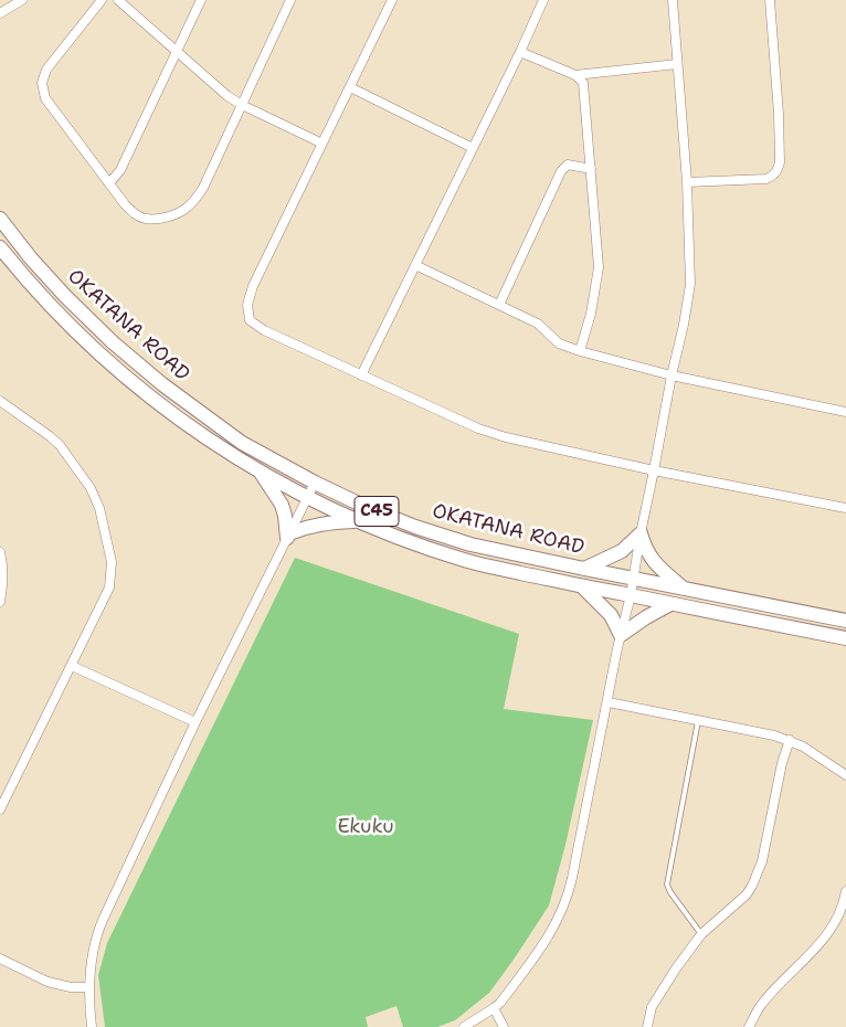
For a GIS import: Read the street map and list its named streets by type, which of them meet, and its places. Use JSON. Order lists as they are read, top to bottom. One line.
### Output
{"streets":{"main road":["OKATANA ROAD","C45"]},"parks":["Ekuku"]}
